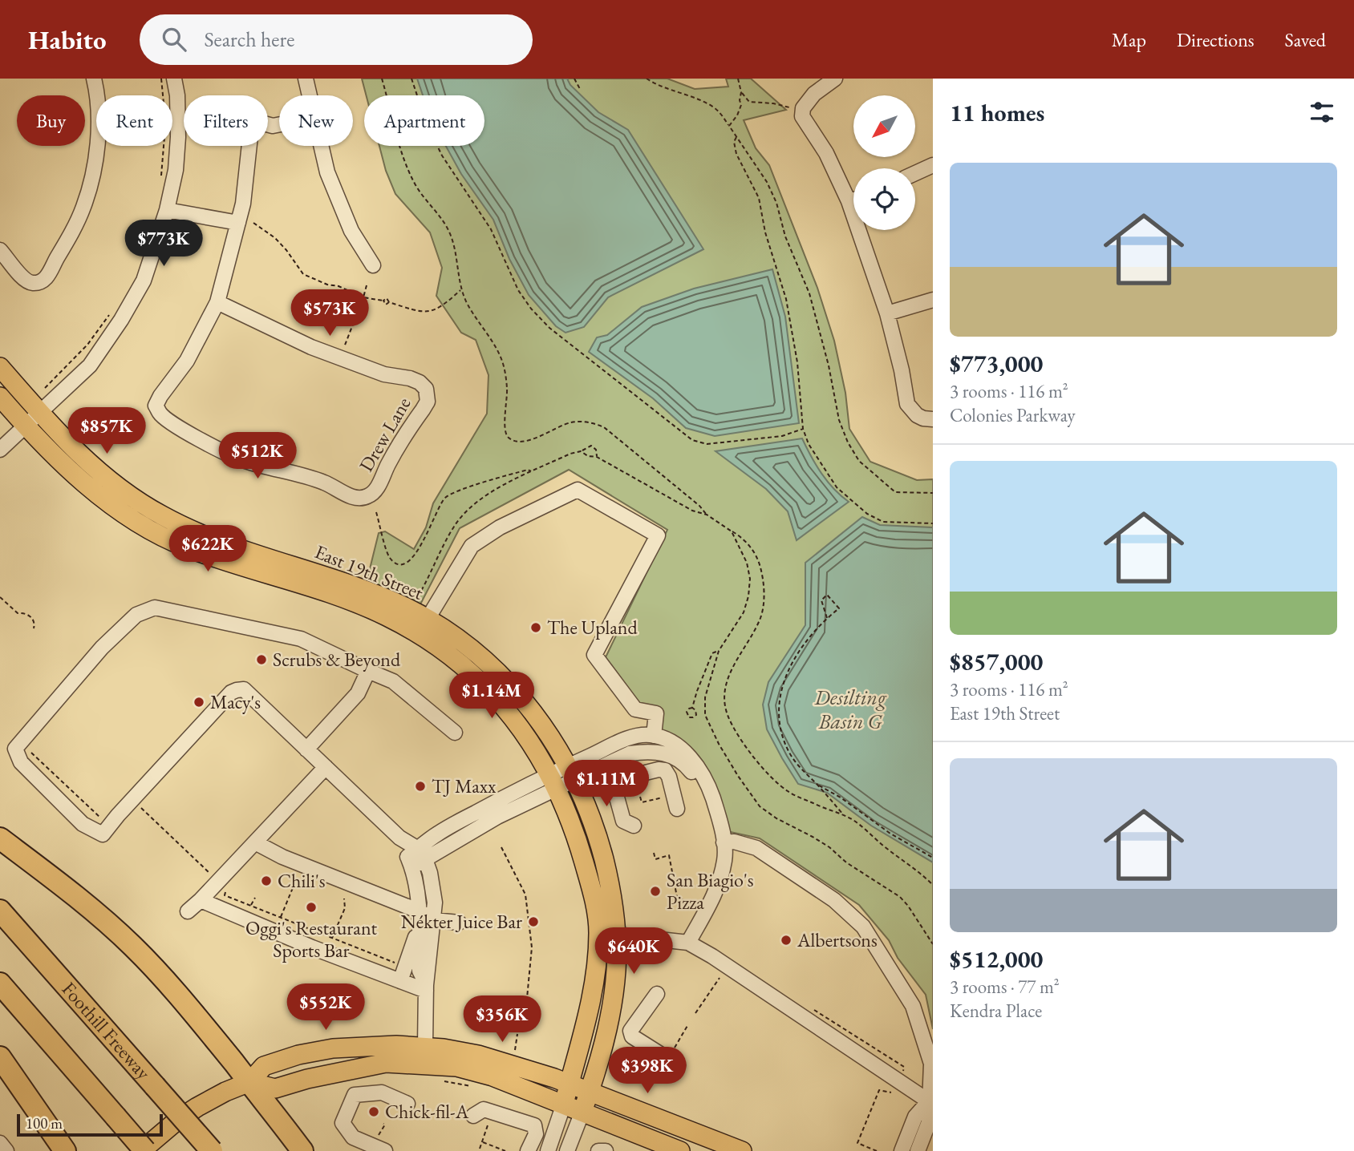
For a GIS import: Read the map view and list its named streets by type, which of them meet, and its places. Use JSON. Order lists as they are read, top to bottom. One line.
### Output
{"streets":{"highway":["Foothill Freeway"],"main road":["East 19th Street"],"street":["Drew Lane"]},"water":["Desilting Basin G"],"places":["The Upland","Scrubs & Beyond","Macy's","TJ Maxx","Chili's","San Biagio's Pizza","Oggi's Restaurant Sports Bar","Nékter Juice Bar","Albertsons","Chick-fil-A"],"scale_bar":"100 m","north":"bottom left","page":{"header":"Habito","search":"Search here","nav":["Map","Directions","Saved"],"heading":"11 homes","chip":["Buy","Rent","Filters","New","Apartment"],"list":[{"name":"$773,000","note":"3 rooms · 116 m² · Colonies Parkway"},{"name":"$857,000","note":"3 rooms · 116 m² · East 19th Street"},{"name":"$512,000","note":"3 rooms · 77 m² · Kendra Place"}],"price":["$773K","$573K","$857K","$512K","$622K","$1.14M","$1.11M","$640K","$552K","$356K","$398K"],"scale":"100 m"}}
